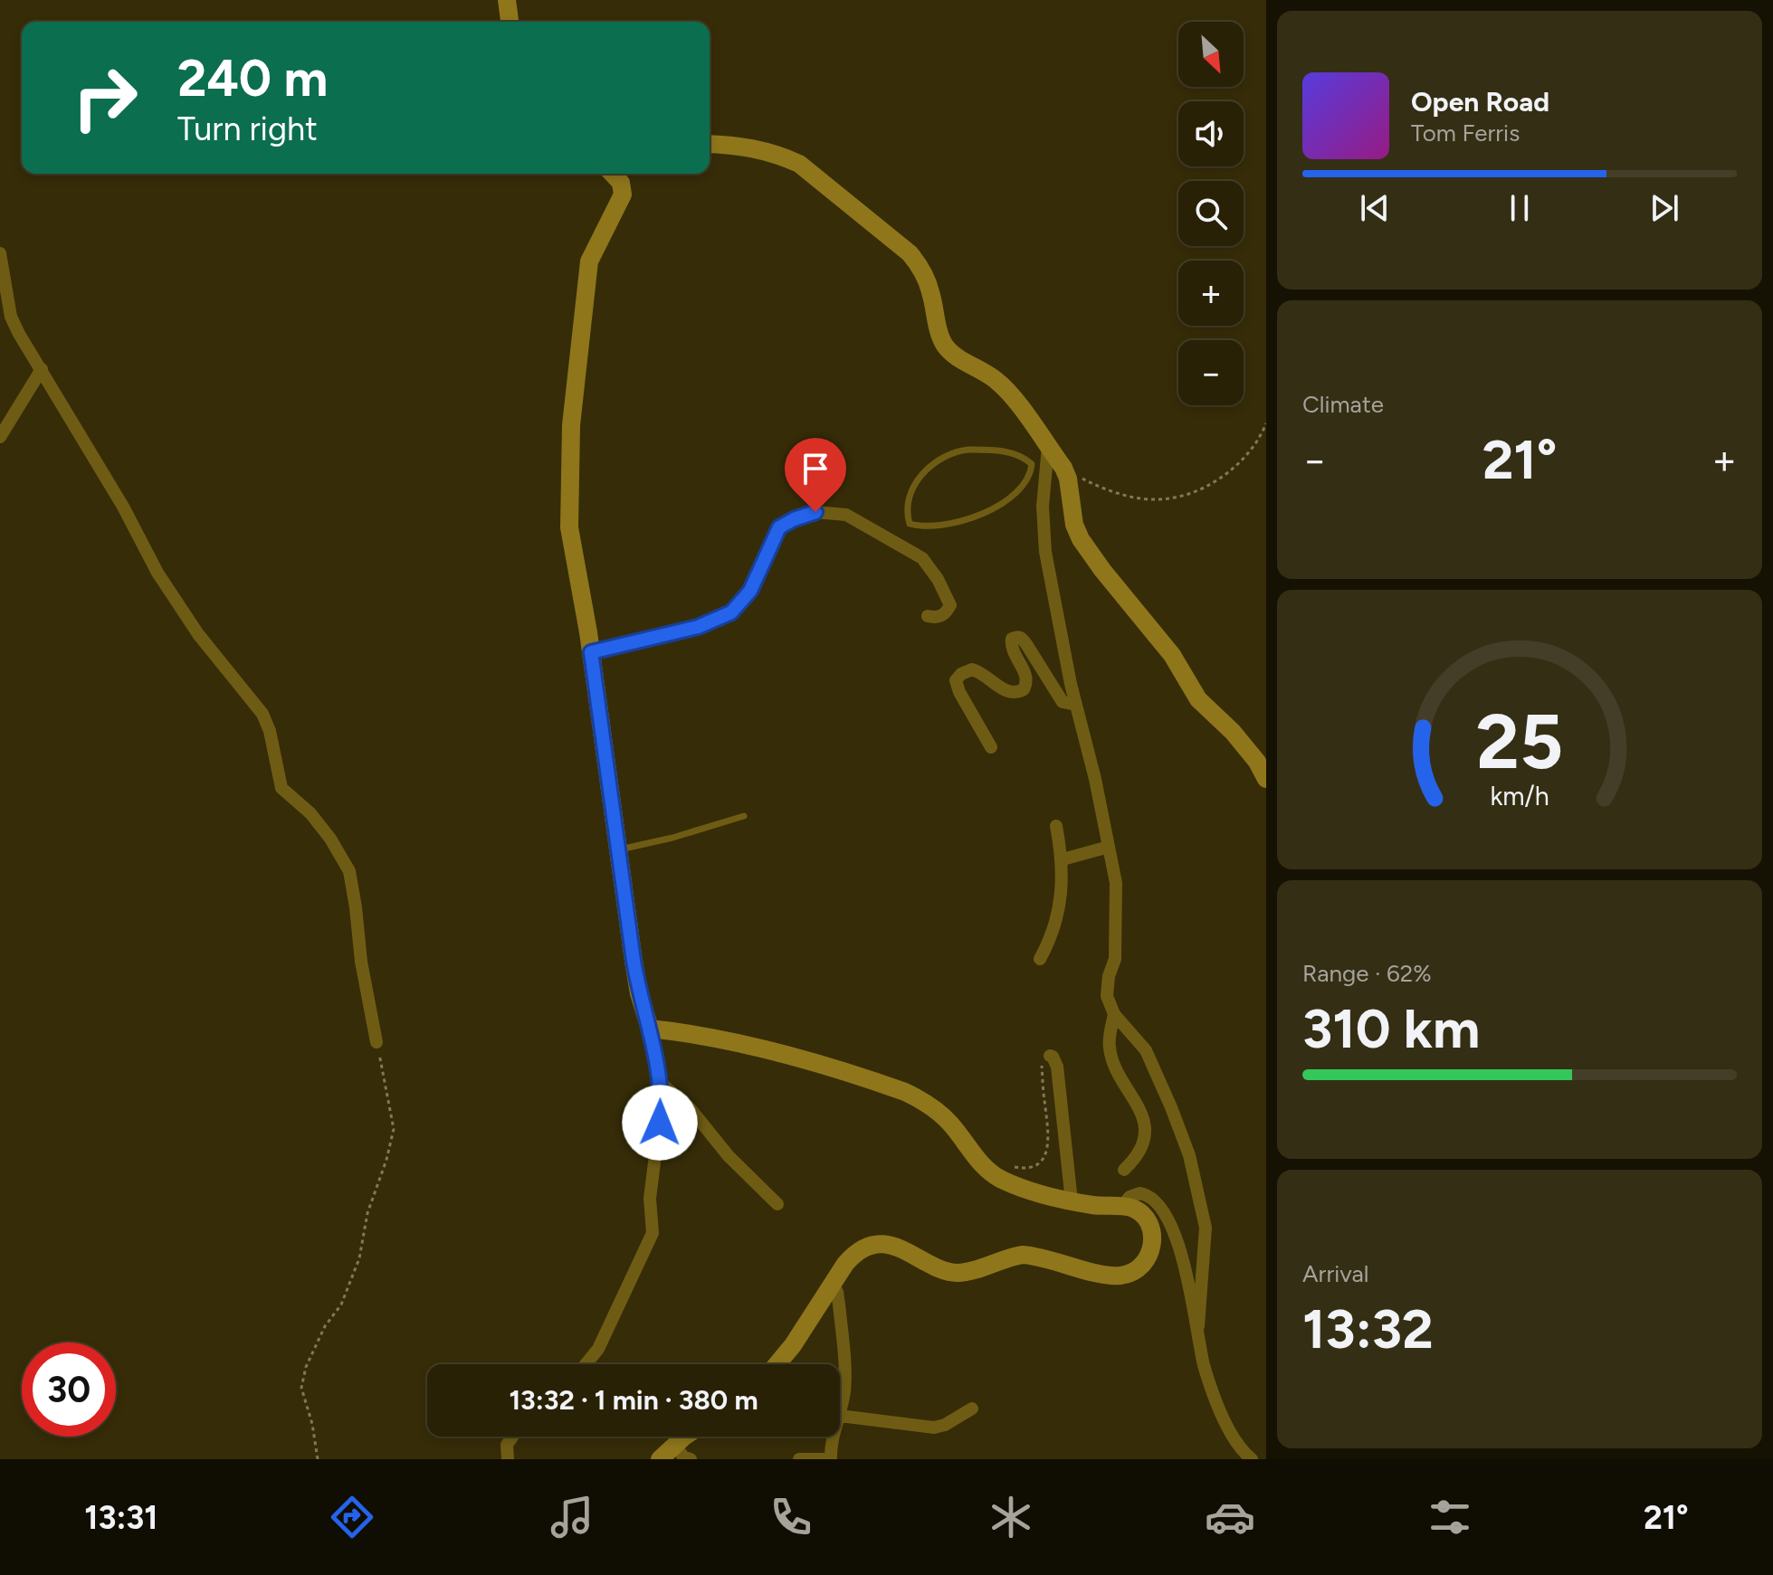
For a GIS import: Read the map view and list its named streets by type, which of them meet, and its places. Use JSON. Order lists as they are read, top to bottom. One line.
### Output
{"north":"bottom right","page":{"map_buttons":["+","−"],"turn":["240 m","Turn right"],"song":["Open Road","Tom Ferris"],"tile":["Climate",["Range · 62%","310 km"],["Arrival","13:32"]],"heat":["−","21°","+"],"limit":"30","trip":"13:32 · 1 min · 380 m","tabs":["13:31","21°"],"gauge":["25","km/h"]}}
